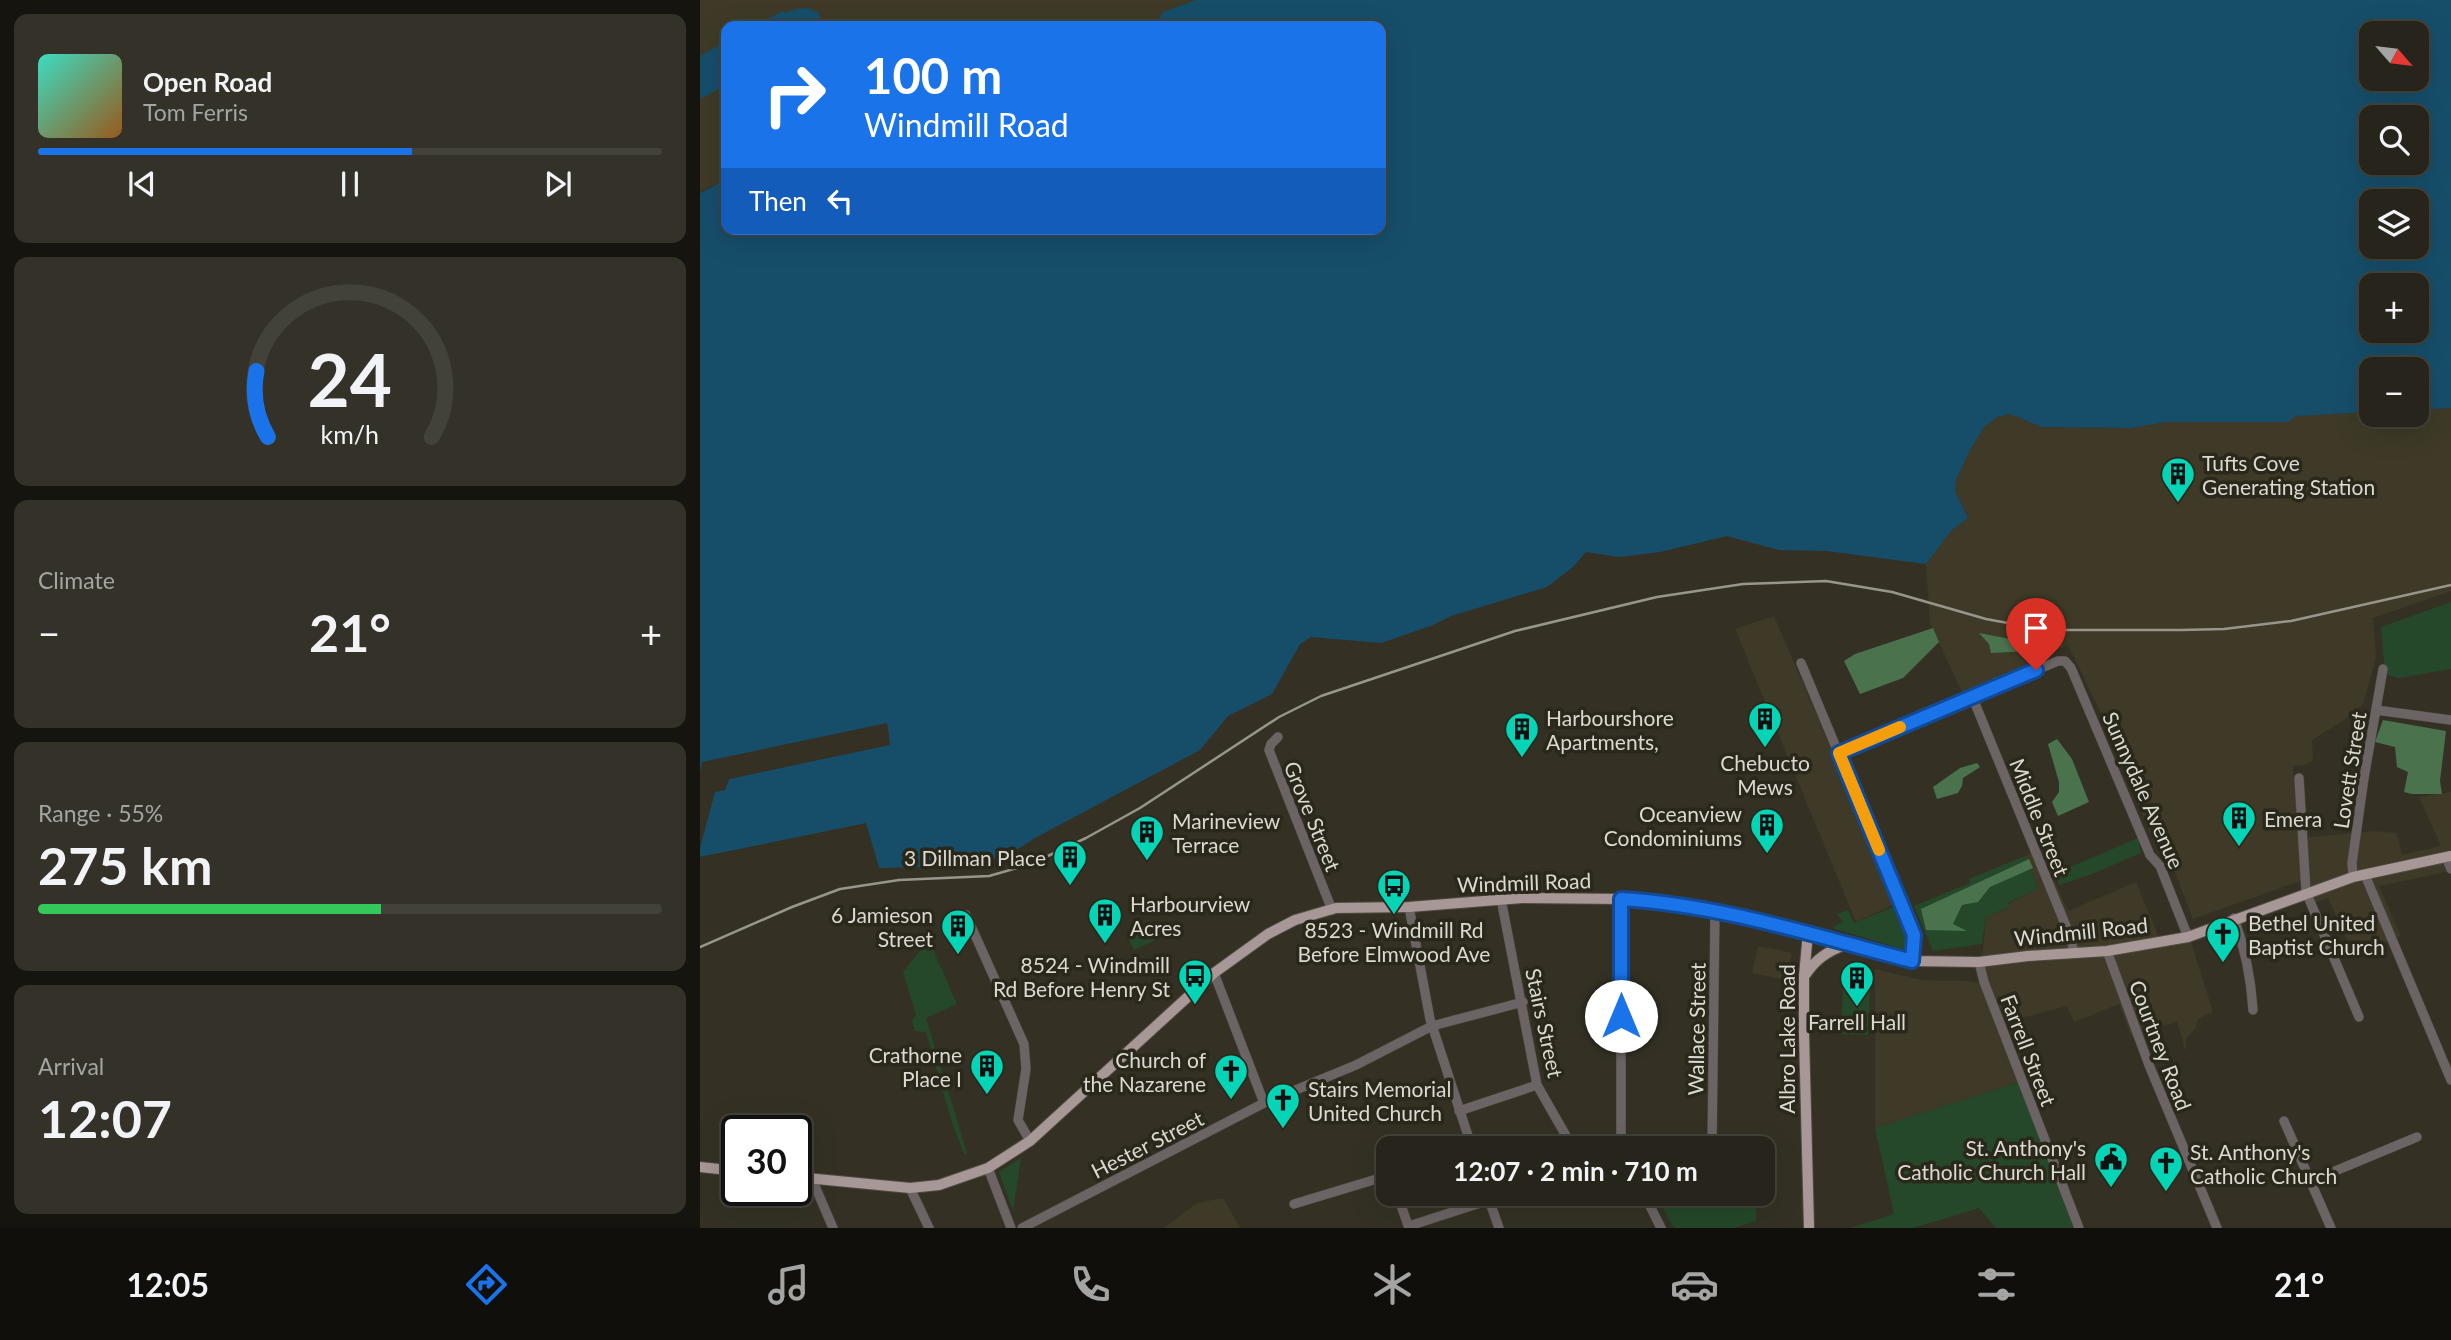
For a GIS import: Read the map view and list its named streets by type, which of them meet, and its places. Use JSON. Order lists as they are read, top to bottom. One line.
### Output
{"streets":{"main road":["Windmill Road","Albro Lake Road"],"street":["Lovett Street","Sunnydale Avenue","Grove Street","Middle Street","Stairs Street","Wallace Street","Courtney Road","Farrell Street","Hester Street"]},"crossings":[["Lovett Street","Windmill Road"],["Sunnydale Avenue","Middle Street"],["Sunnydale Avenue","Windmill Road"],["Grove Street","Windmill Road"],["Middle Street","Windmill Road"],["Windmill Road","Stairs Street"],["Windmill Road","Wallace Street"],["Windmill Road","Albro Lake Road"],["Windmill Road","Courtney Road"],["Windmill Road","Farrell Street"],["Stairs Street","Hester Street"]],"places":{"building":["Tufts Cove Generating Station","Chebucto Mews","Harbourshore Apartments,","Emera","Oceanview Condominiums","Marineview Terrace","3 Dillman Place","Harbourview Acres","6 Jamieson Street","Farrell Hall","Crathorne Place I"],"bus stop":["8523 - Windmill Rd Before Elmwood Ave","8524 - Windmill Rd Before Henry St"],"church":["Bethel United Baptist Church","Church of the Nazarene","Stairs Memorial United Church","St. Anthony's Catholic Church"],"public building":["St. Anthony's Catholic Church Hall"]},"north":"bottom right","page":{"map_buttons":["+","−"],"turn":["100 m","Windmill Road"],"song":["Open Road","Tom Ferris"],"then":"Then","tile":["Climate",["Range · 55%","275 km"],["Arrival","12:07"]],"heat":["−","21°","+"],"limit":"30","trip":"12:07 · 2 min · 710 m","tabs":["12:05","21°"],"gauge":["24","km/h"]}}
